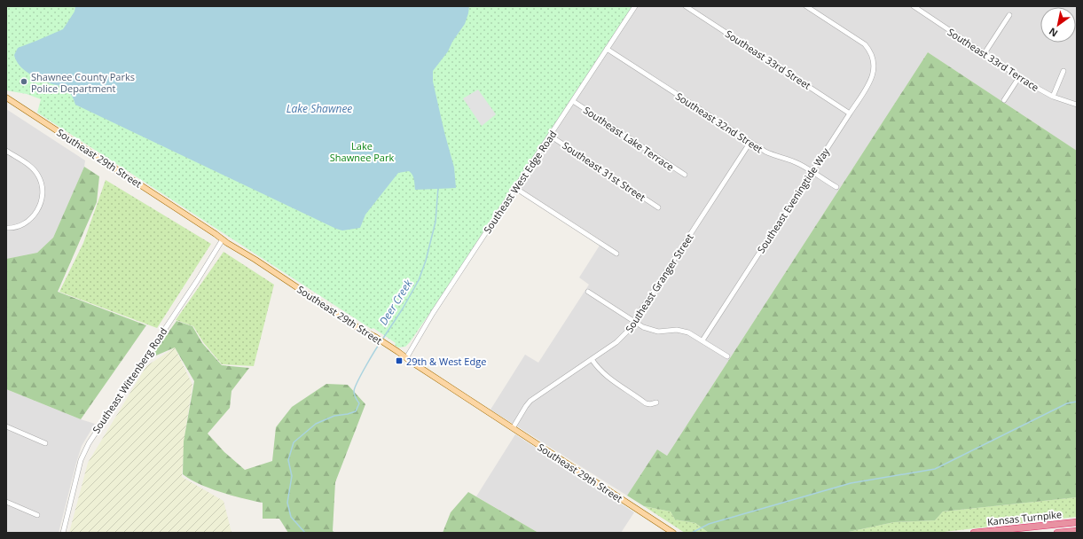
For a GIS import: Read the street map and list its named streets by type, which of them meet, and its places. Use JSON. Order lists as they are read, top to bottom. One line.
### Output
{"streets":{"highway":["Kansas Turnpike"],"main road":["Southeast 29th Street"],"street":["Southeast 33rd Street","Southeast 33rd Terrace","Southeast 32nd Street","Southeast Lake Terrace","Southeast 31st Street","Southeast West Edge Road","Southeast Eveningtide Way","Southeast Granger Street","Southeast Wittenberg Road"]},"crossings":[["Southeast 33rd Street","Southeast Eveningtide Way"],["Southeast 32nd Street","Southeast West Edge Road"],["Southeast 32nd Street","Southeast Eveningtide Way"],["Southeast 32nd Street","Southeast Granger Street"],["Southeast Lake Terrace","Southeast West Edge Road"],["Southeast 29th Street","Southeast West Edge Road"],["Southeast 29th Street","Southeast Granger Street"],["Southeast 29th Street","Southeast Wittenberg Road"],["Southeast 31st Street","Southeast West Edge Road"]],"water":["Lake Shawnee","Deer Creek"],"parks":["Lake Shawnee Park"],"places":{"other":["Shawnee County Parks Police Department"],"transit":["29th & West Edge"]},"north":"bottom left"}
